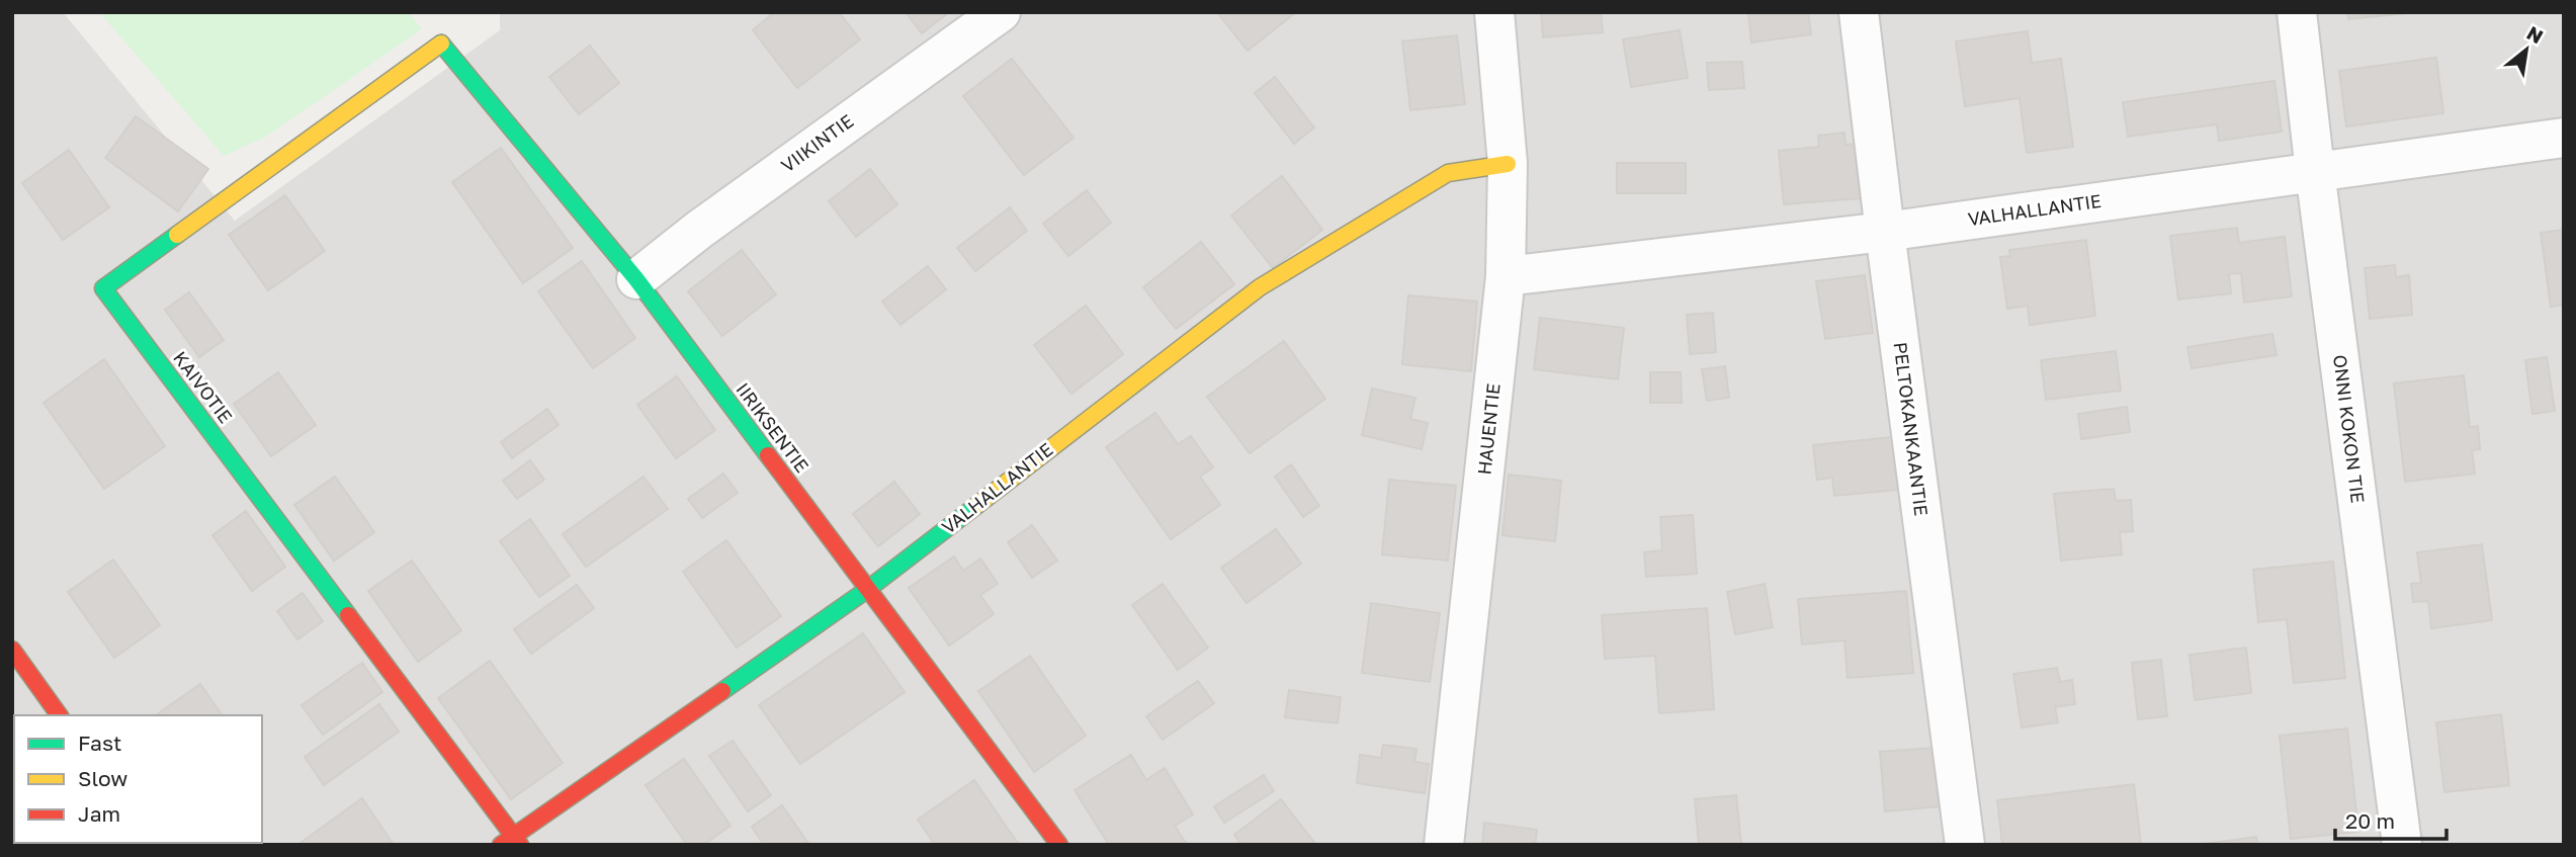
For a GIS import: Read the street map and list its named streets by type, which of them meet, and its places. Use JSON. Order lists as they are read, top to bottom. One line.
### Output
{"streets":{"street":["VIIKINTIE","VALHALLANTIE","KAIVOTIE","IIRIKSENTIE","HAUENTIE","PELTOKANKAANTIE","ONNI KOKON TIE"]},"crossings":[["VIIKINTIE","IIRIKSENTIE"],["VALHALLANTIE","KAIVOTIE"],["VALHALLANTIE","IIRIKSENTIE"],["VALHALLANTIE","HAUENTIE"],["VALHALLANTIE","PELTOKANKAANTIE"],["VALHALLANTIE","ONNI KOKON TIE"],["KAIVOTIE","IIRIKSENTIE"]],"legend":["Fast","Slow","Jam"],"scale_bar":"20 m","north":"top right"}
